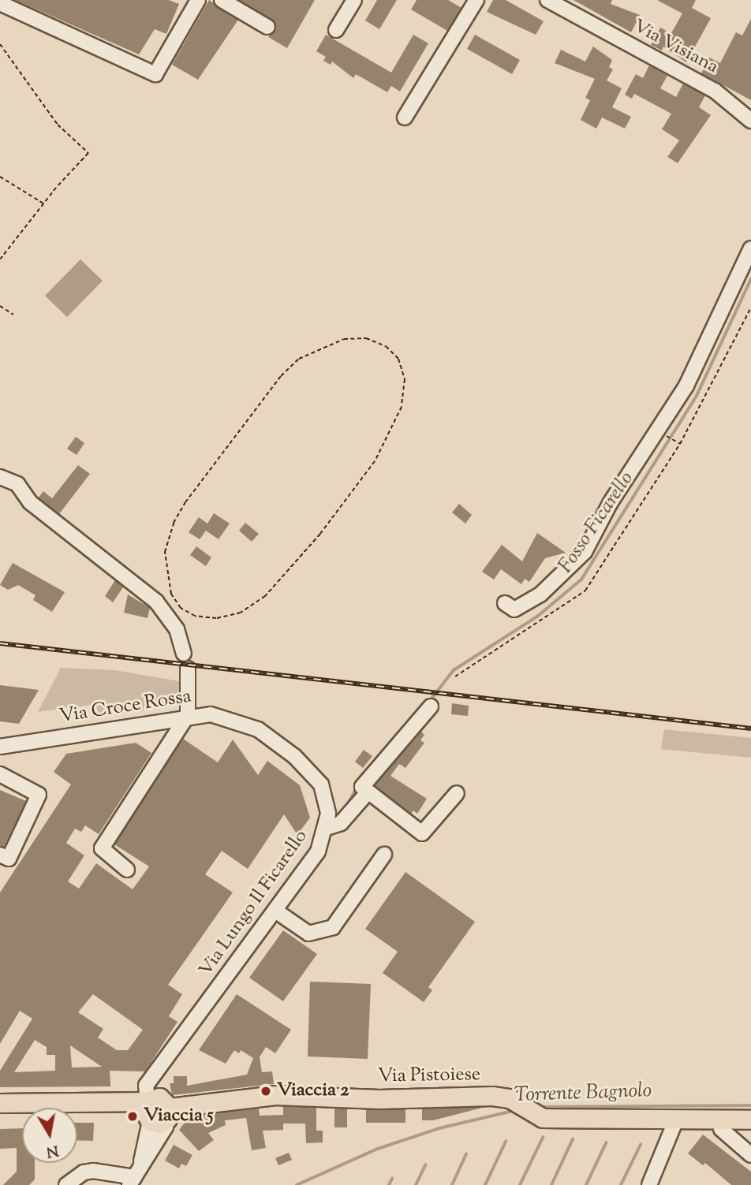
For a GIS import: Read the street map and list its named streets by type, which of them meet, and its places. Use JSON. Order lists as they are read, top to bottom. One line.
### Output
{"streets":{"main road":["Via Pistoiese"],"street":["Via Visiana","Via Croce Rossa","Via Lungo Il Ficarello"]},"crossings":[["Via Croce Rossa","Via Lungo Il Ficarello"],["Via Lungo Il Ficarello","Via Pistoiese"]],"water":["Fosso Ficarello","Torrente Bagnolo"],"places":["Viaccia 2","Viaccia 5"],"north":"bottom"}
